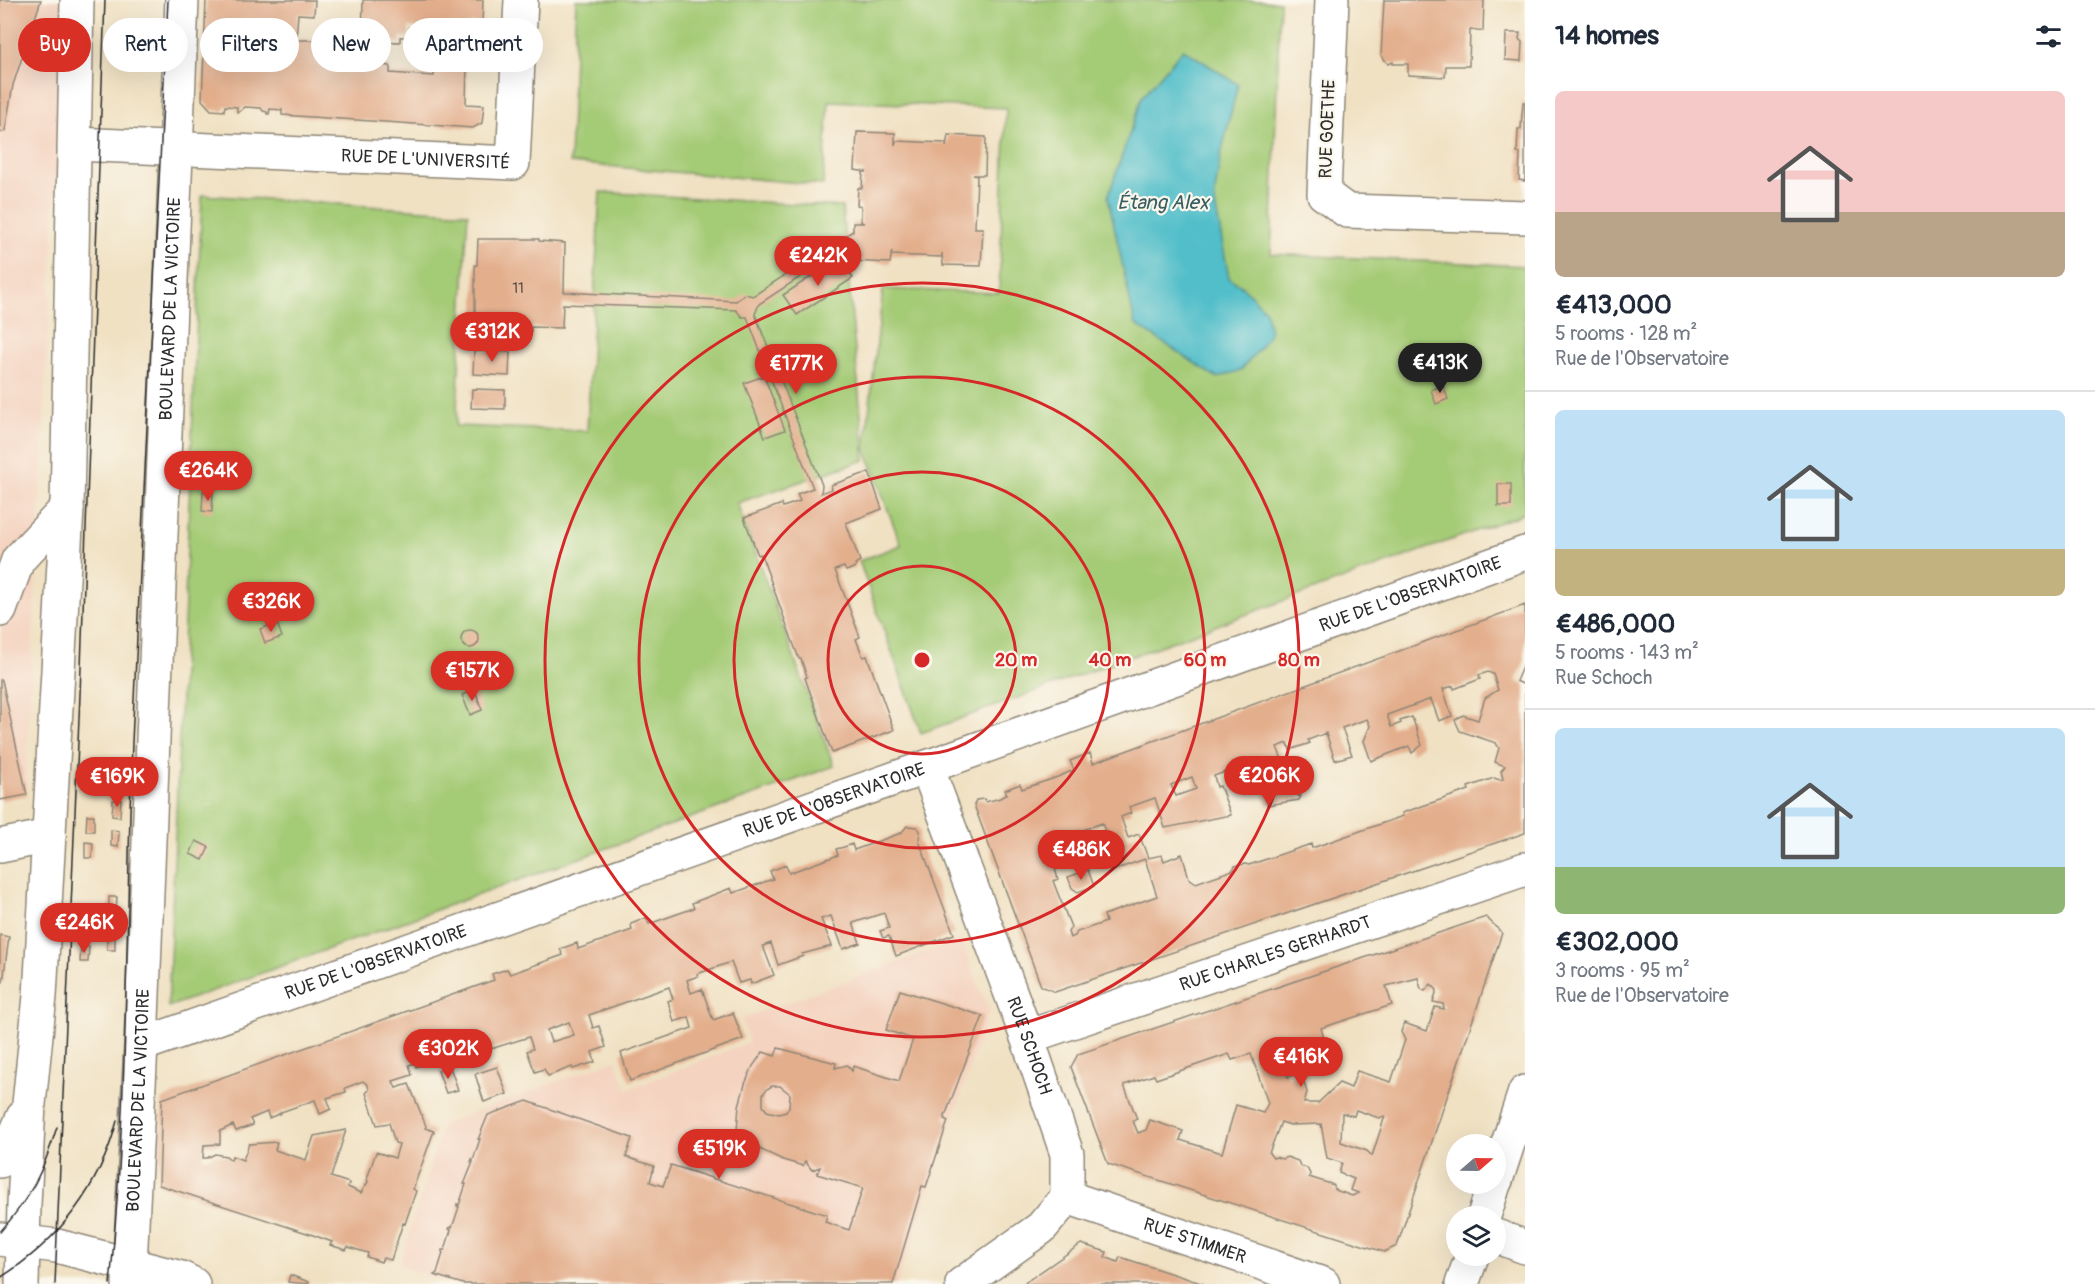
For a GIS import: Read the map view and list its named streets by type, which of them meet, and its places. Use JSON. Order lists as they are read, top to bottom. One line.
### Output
{"streets":{"street":["RUE GOETHE","RUE DE L'UNIVERSITÉ","BOULEVARD DE LA VICTOIRE","RUE DE L'OBSERVATOIRE","RUE CHARLES GERHARDT","RUE SCHOCH","RUE STIMMER"]},"crossings":[["RUE DE L'UNIVERSITÉ","BOULEVARD DE LA VICTOIRE"],["BOULEVARD DE LA VICTOIRE","RUE DE L'OBSERVATOIRE"],["RUE DE L'OBSERVATOIRE","RUE SCHOCH"],["RUE CHARLES GERHARDT","RUE SCHOCH"],["RUE SCHOCH","RUE STIMMER"]],"water":["Étang Alex"],"house_numbers":["11"],"north":"right","page":{"heading":"14 homes","chip":["Buy","Rent","Filters","New","Apartment"],"list":[{"name":"€413,000","note":"5 rooms · 128 m² · Rue de l'Observatoire"},{"name":"€486,000","note":"5 rooms · 143 m² · Rue Schoch"},{"name":"€302,000","note":"3 rooms · 95 m² · Rue de l'Observatoire"}],"price":["€242K","€312K","€413K","€177K","€264K","€326K","€157K","€206K","€169K","€486K","€246K","€302K","€416K","€519K"]},"rings":["20 m","40 m","60 m","80 m"]}
